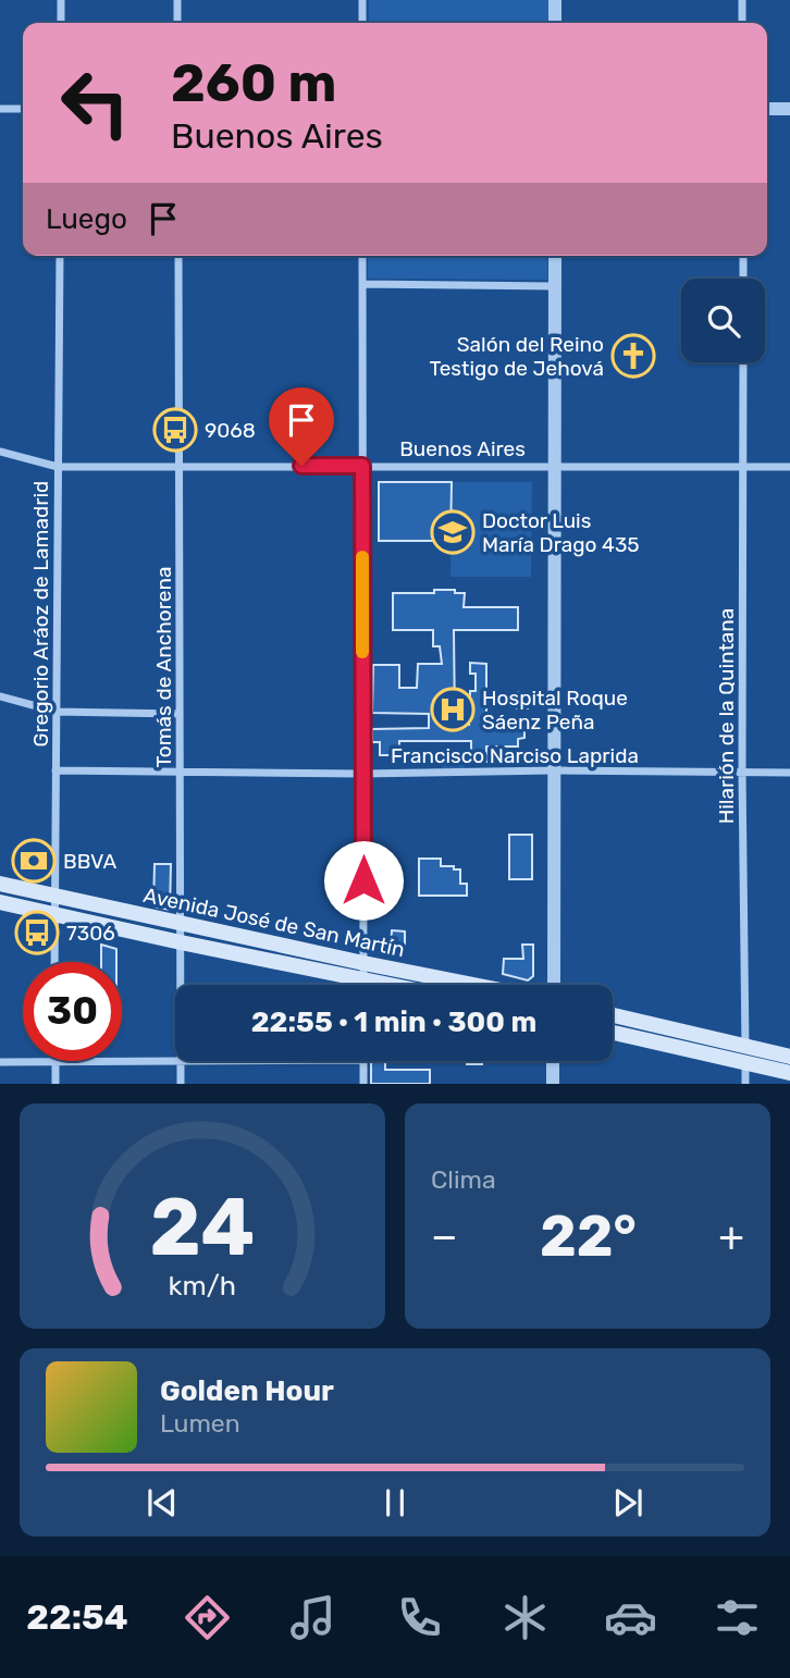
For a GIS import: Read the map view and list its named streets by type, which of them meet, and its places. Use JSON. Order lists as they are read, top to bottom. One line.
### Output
{"streets":{"main road":["Avenida José de San Martín"],"street":["Buenos Aires","Gregorio Aráoz de Lamadrid","Tomás de Anchorena","Hilarión de la Quintana","Francisco Narciso Laprida"]},"crossings":[["Buenos Aires","Gregorio Aráoz de Lamadrid"],["Buenos Aires","Tomás de Anchorena"],["Buenos Aires","Hilarión de la Quintana"],["Gregorio Aráoz de Lamadrid","Francisco Narciso Laprida"],["Gregorio Aráoz de Lamadrid","Avenida José de San Martín"],["Tomás de Anchorena","Francisco Narciso Laprida"],["Tomás de Anchorena","Avenida José de San Martín"],["Hilarión de la Quintana","Francisco Narciso Laprida"]],"places":{"church":["Salón del Reino Testigo de Jehová"],"bus stop":["9068","7306"],"school or university":["Doctor Luis María Drago 435"],"hospital":["Hospital Roque Sáenz Peña"],"bank":["BBVA"]},"page":{"turn":["260 m","Buenos Aires"],"then":"Luego","limit":"30","trip":"22:55 · 1 min · 300 m","tile":"Clima","heat":["−","22°","+"],"song":["Golden Hour","Lumen"],"tabs":"22:54","gauge":["24","km/h"]}}
